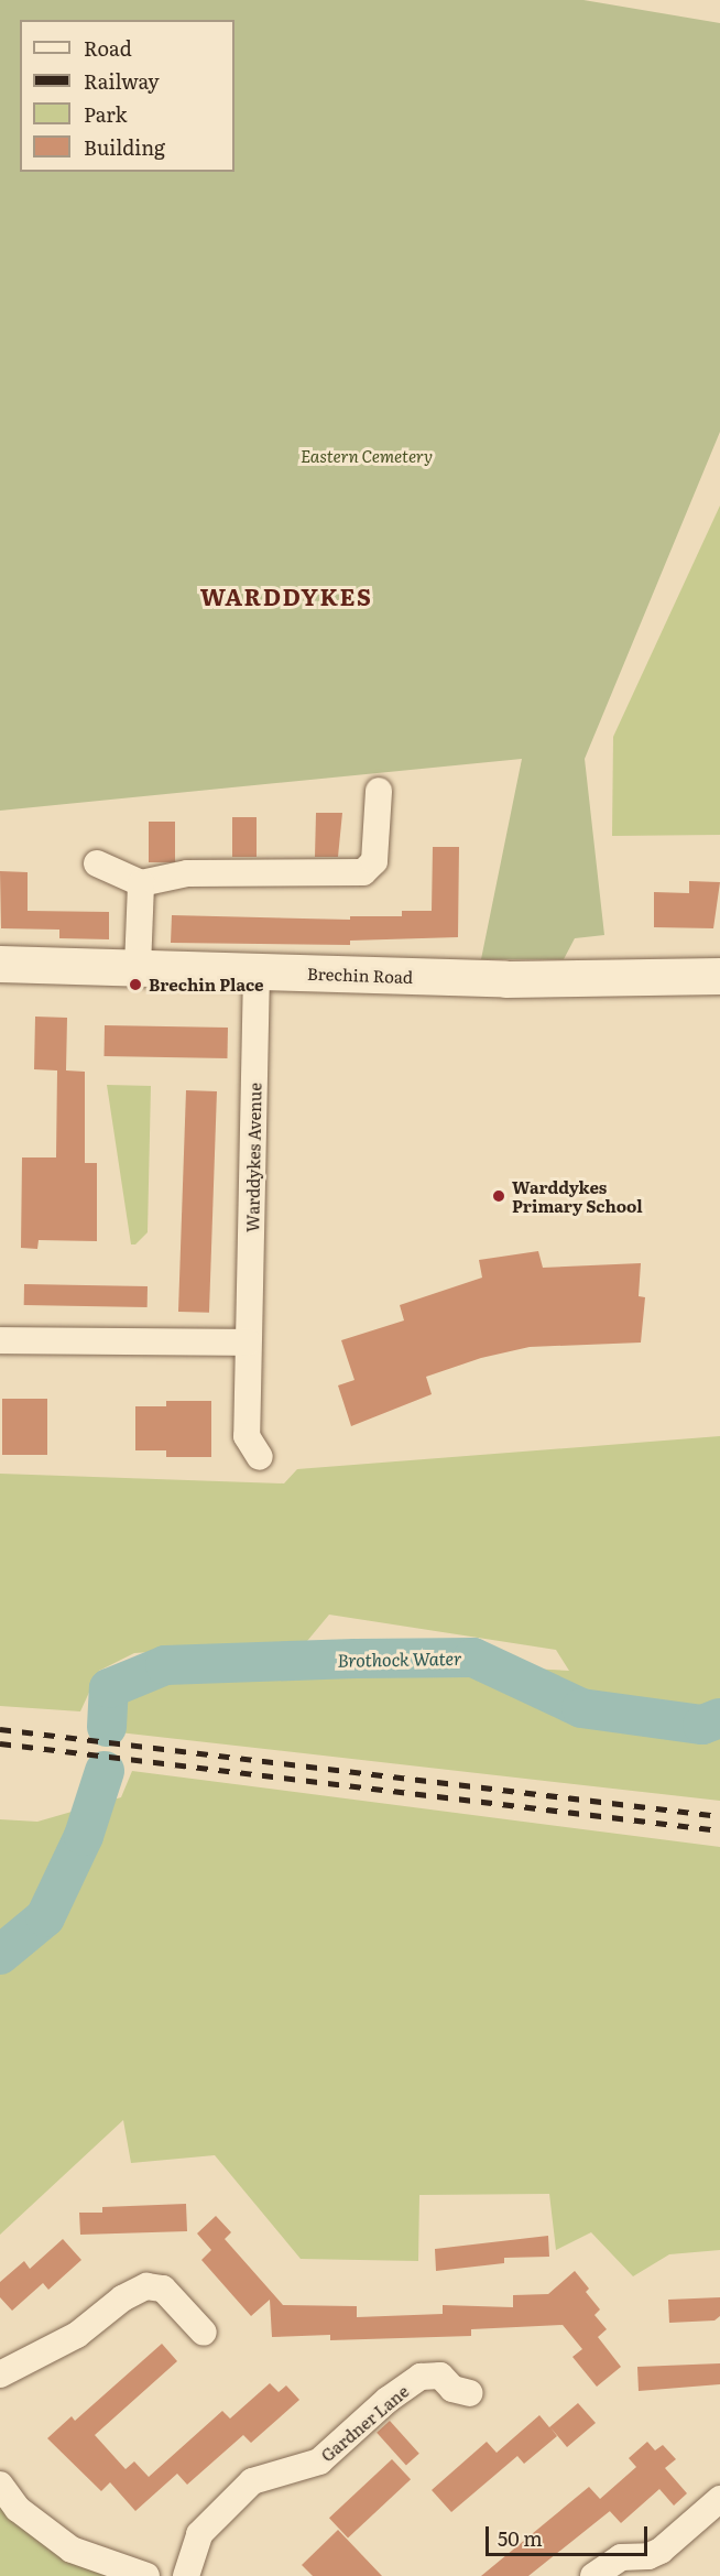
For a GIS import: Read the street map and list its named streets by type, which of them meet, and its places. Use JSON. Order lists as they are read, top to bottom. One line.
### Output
{"streets":{"street":["Brechin Road","Warddykes Avenue","Gardner Lane"]},"crossings":[["Brechin Road","Warddykes Avenue"]],"districts":["WARDDYKES"],"water":["Brothock Water"],"parks":["Eastern Cemetery"],"places":["Brechin Place","Warddykes Primary School"],"legend":["Road","Railway","Park","Building"],"scale_bar":"50 m"}
